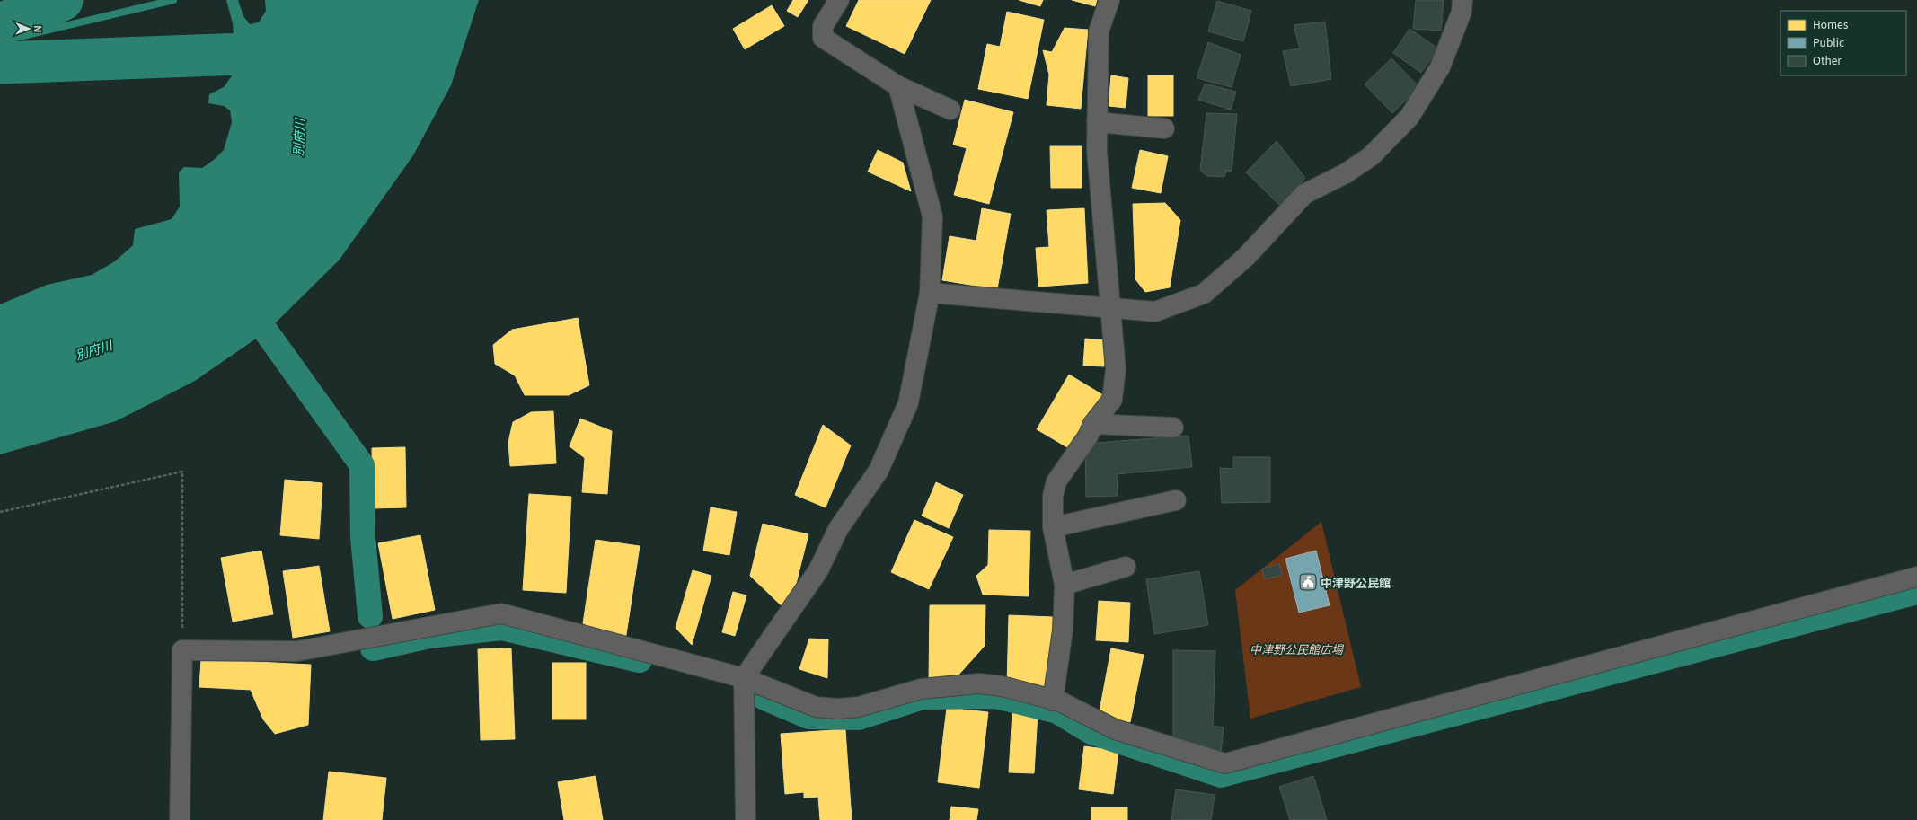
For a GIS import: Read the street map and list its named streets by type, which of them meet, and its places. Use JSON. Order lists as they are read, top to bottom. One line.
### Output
{"water":["別府川"],"parks":["中津野公民館広場"],"places":{"public building":["中津野公民館"]},"legend":["Homes","Public","Other"],"north":"right"}
